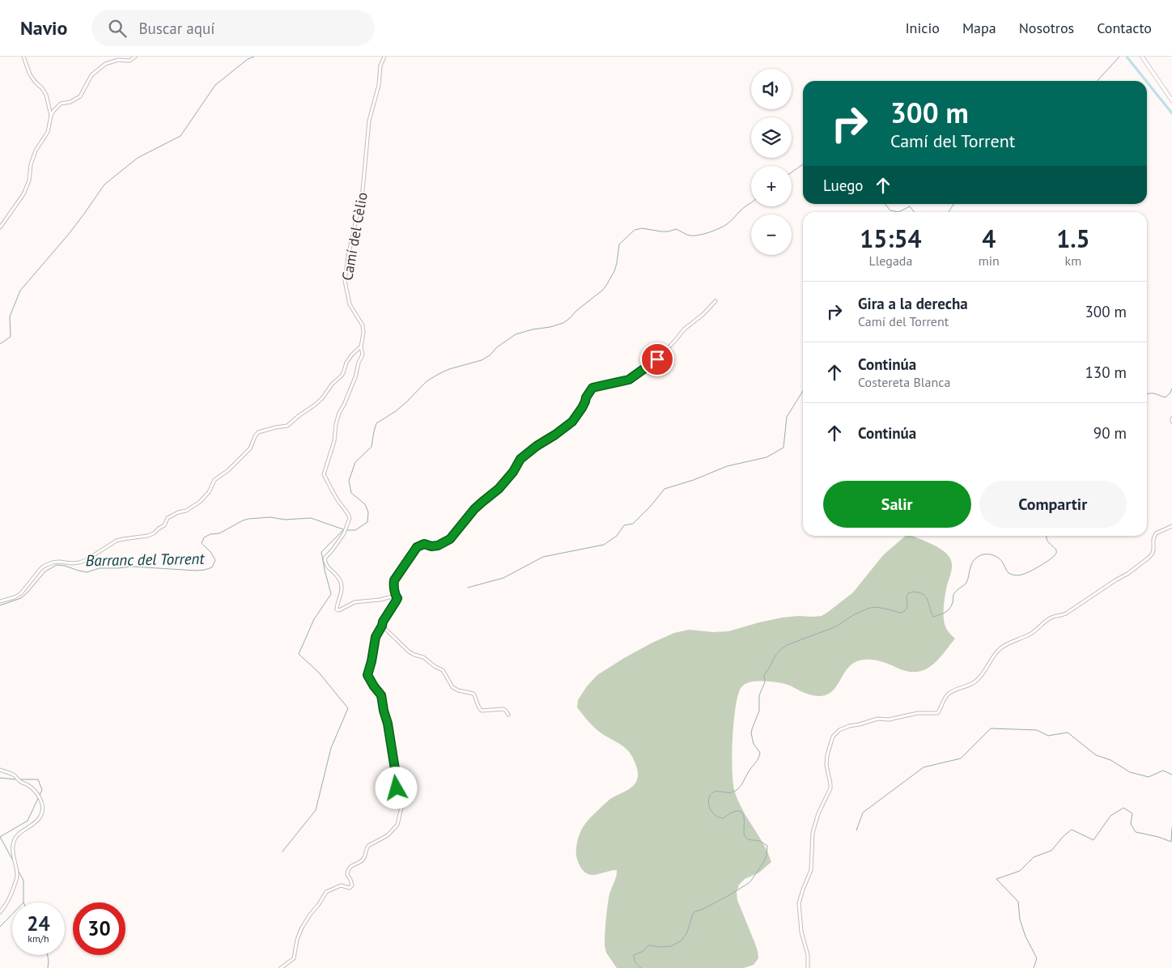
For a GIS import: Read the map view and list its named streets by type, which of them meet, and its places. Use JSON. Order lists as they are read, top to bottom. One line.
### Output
{"streets":{"street":["Camí del Cèlio"]},"water":["Barranc del Torrent"],"page":{"header":"Navio","search":"Buscar aquí","nav":["Inicio","Mapa","Nosotros","Contacto"],"map_buttons":["+","−"],"turn":["300 m","Camí del Torrent"],"then":"Luego","eta":["15:54","Llegada","4","min","1.5","km"],"list":[{"name":"Gira a la derecha","note":"Camí del Torrent","value":"300 m"},{"name":"Continúa","note":"Costereta Blanca","value":"130 m"},{"name":"Continúa","value":"90 m"}],"buttons":["Salir","Compartir"],"speed":"24 km/h","limit":"30"}}
